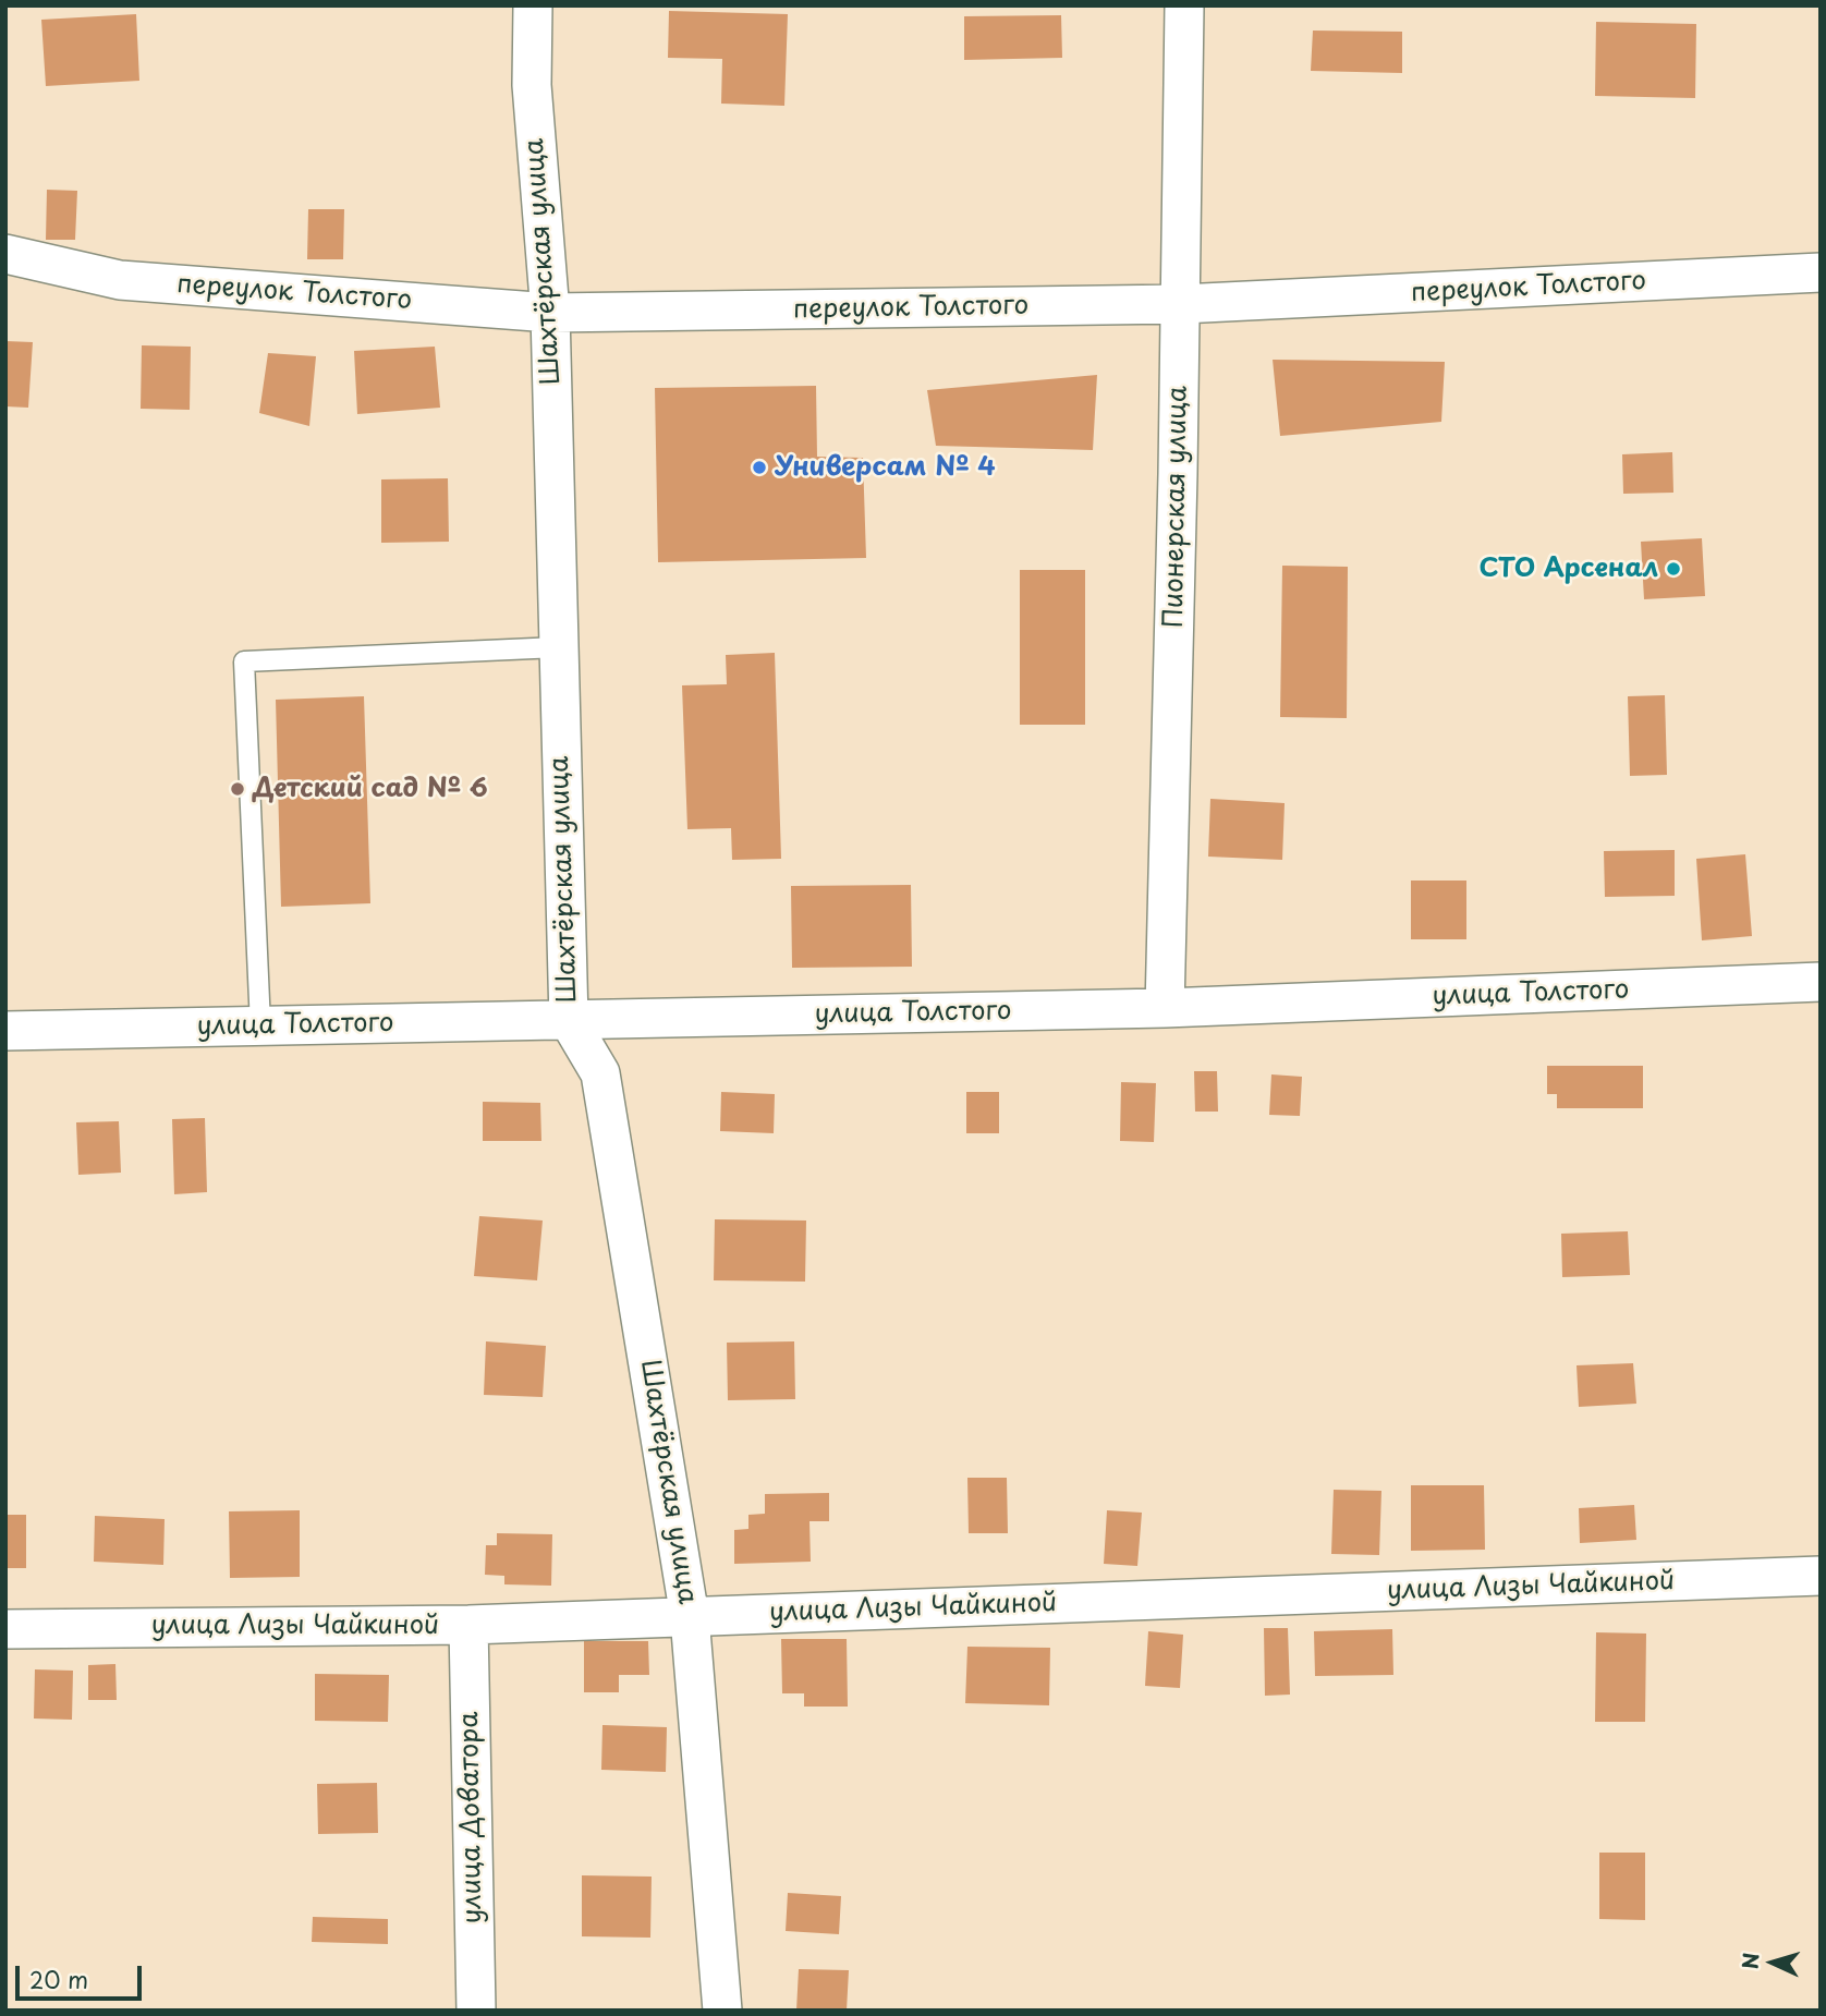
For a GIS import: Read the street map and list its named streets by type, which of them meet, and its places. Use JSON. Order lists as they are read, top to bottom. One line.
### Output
{"streets":{"street":["Шахтёрская улица","переулок Толстого","Пионерская улица","улица Толстого","улица Лизы Чайкиной","улица Доватора"]},"crossings":[["Шахтёрская улица","переулок Толстого"],["Шахтёрская улица","улица Толстого"],["Шахтёрская улица","улица Лизы Чайкиной"],["переулок Толстого","Пионерская улица"],["Пионерская улица","улица Толстого"],["улица Лизы Чайкиной","улица Доватора"]],"places":["Универсам № 4","СТО Арсенал","Детский сад № 6"],"scale_bar":"20 m","north":"left"}
